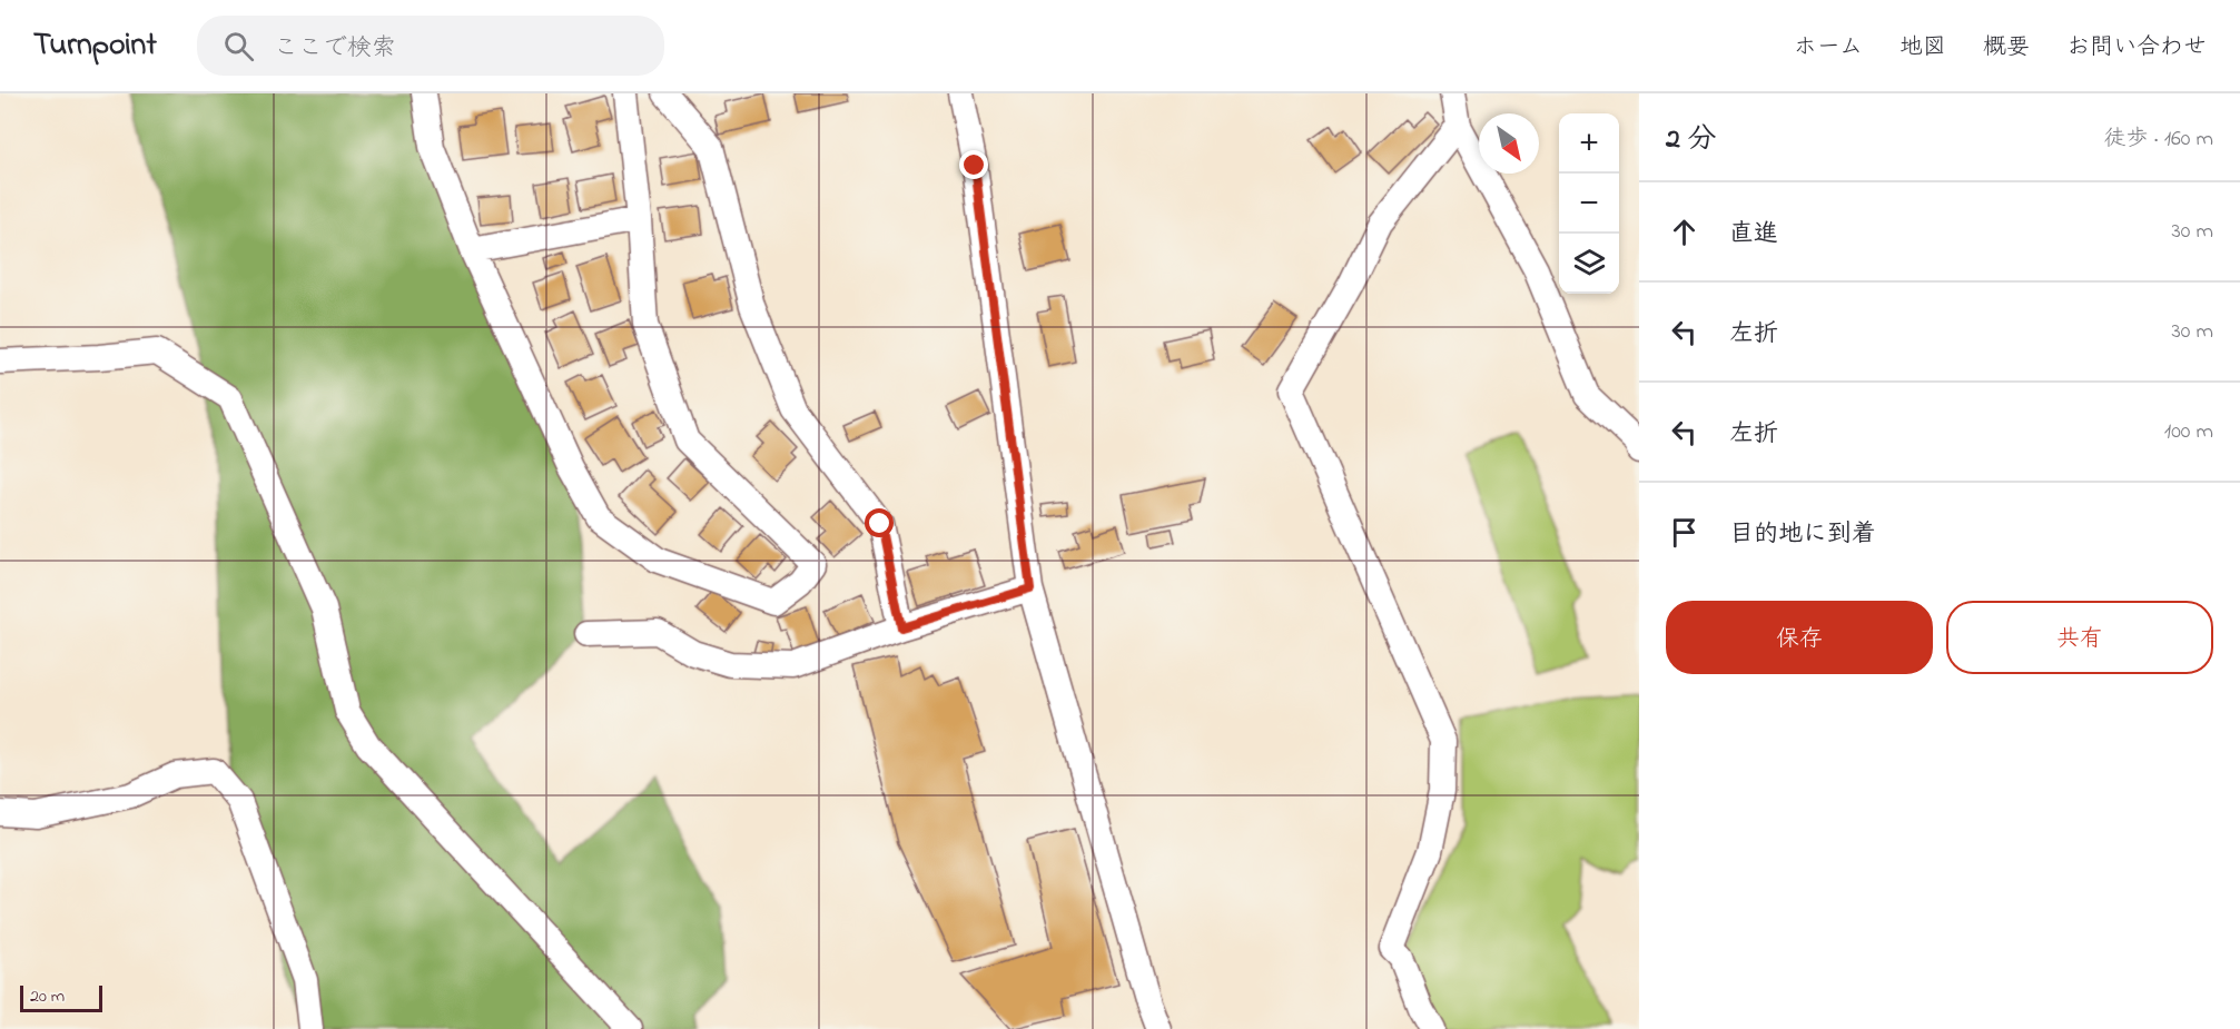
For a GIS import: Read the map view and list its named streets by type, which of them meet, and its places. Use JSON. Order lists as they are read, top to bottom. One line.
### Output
{"scale_bar":"20 m","north":"bottom right","page":{"header":"Turnpoint","search":"ここで検索","nav":["ホーム","地図","概要","お問い合わせ"],"heading":["2 分","徒歩 · 160 m"],"map_buttons":["+","−"],"list":[["直進","30 m"],["左折","30 m"],["左折","100 m"],"目的地に到着"],"buttons":["保存","共有"],"scale":"20 m"}}
